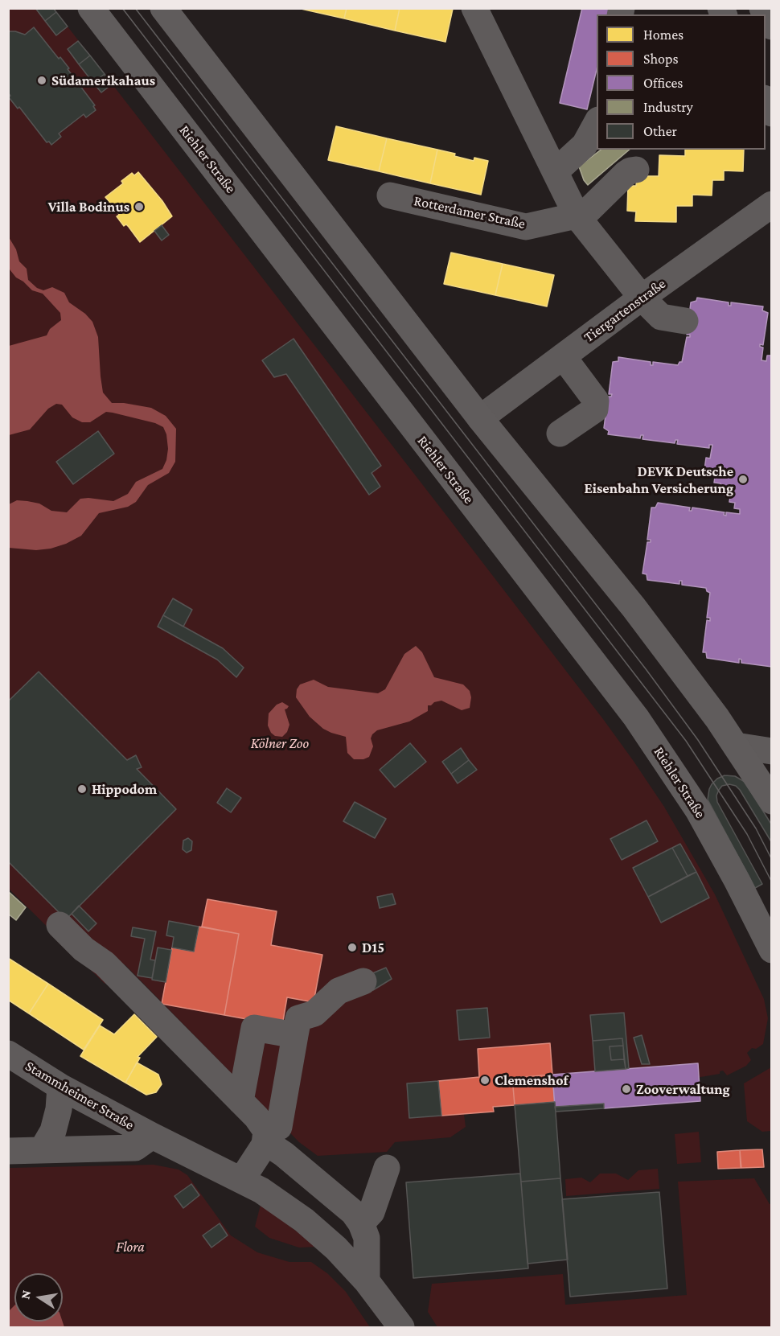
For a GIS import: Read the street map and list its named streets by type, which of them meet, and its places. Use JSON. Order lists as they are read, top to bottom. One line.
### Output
{"streets":{"main road":["Riehler Straße"],"street":["Rotterdamer Straße","Tiergartenstraße","Stammheimer Straße"]},"parks":["Kölner Zoo","Flora"],"places":["Südamerikahaus","Villa Bodinus","DEVK Deutsche Eisenbahn Versicherung","Hippodom","D15","Clemenshof","Zooverwaltung"],"legend":["Homes","Shops","Offices","Industry","Other"],"north":"left"}
